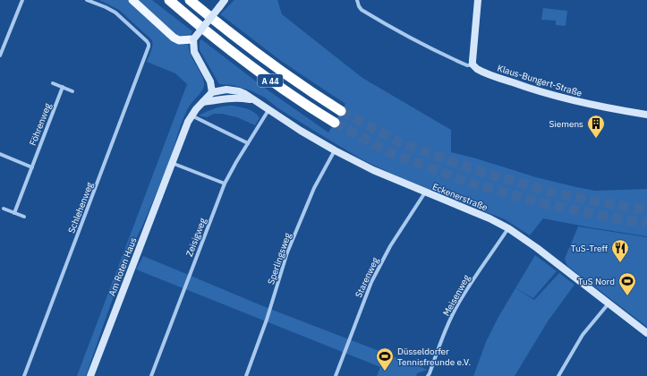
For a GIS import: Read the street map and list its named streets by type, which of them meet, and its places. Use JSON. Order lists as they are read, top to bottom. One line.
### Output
{"streets":{"highway":["A 44"],"street":["Klaus-Bungert-Straße","Föhrenweg","Eckenerstraße","Schlehenweg","Zeisigweg","Sperlingsweg","Am Roten Haus","Starenweg","Meisenweg"]},"crossings":[["Eckenerstraße","Zeisigweg"],["Eckenerstraße","Sperlingsweg"],["Eckenerstraße","Am Roten Haus"],["Eckenerstraße","Starenweg"],["Eckenerstraße","Meisenweg"]],"places":{"building":["Siemens"],"restaurant":["TuS-Treff"],"sports":["TuS Nord","Düsseldorfer Tennisfreunde e.V."]}}
